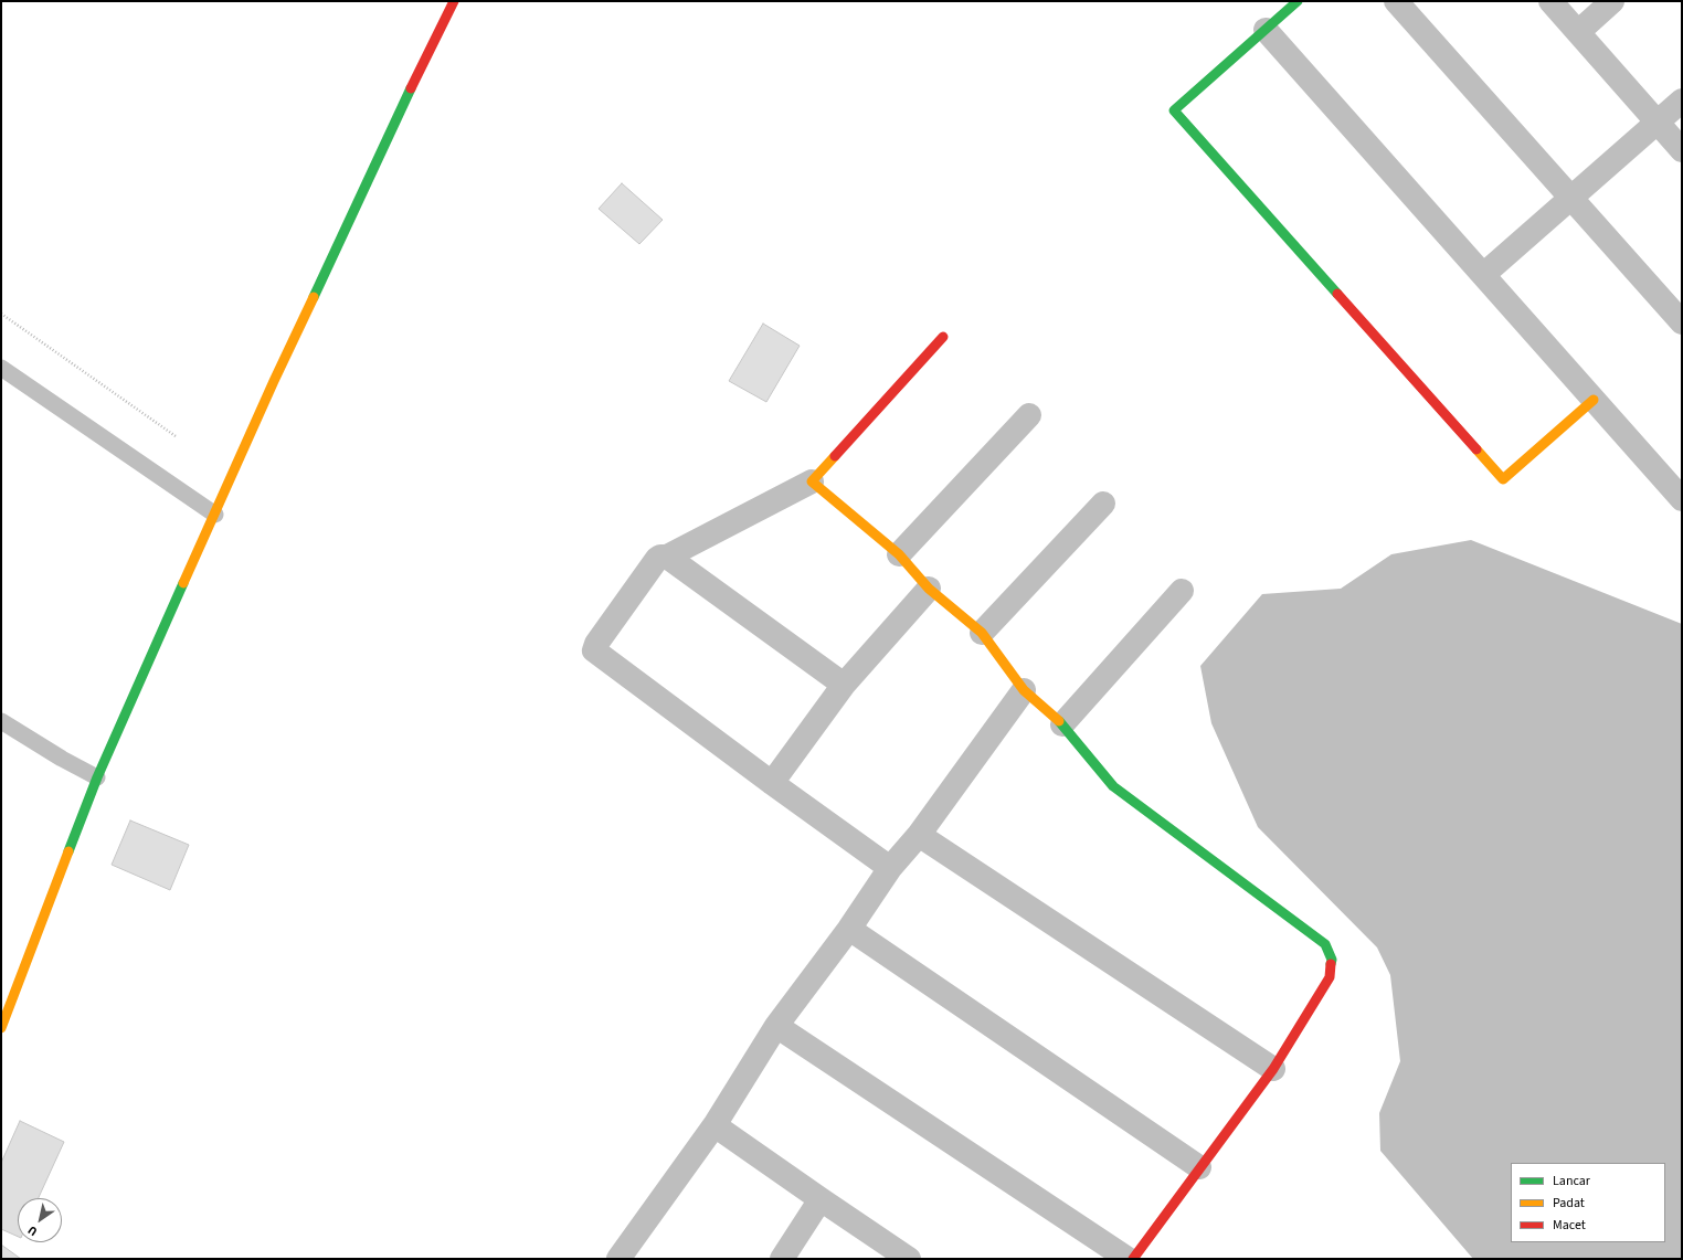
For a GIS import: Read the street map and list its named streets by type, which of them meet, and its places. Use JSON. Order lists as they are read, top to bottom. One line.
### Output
{"legend":["Lancar","Padat","Macet"],"north":"bottom left"}
